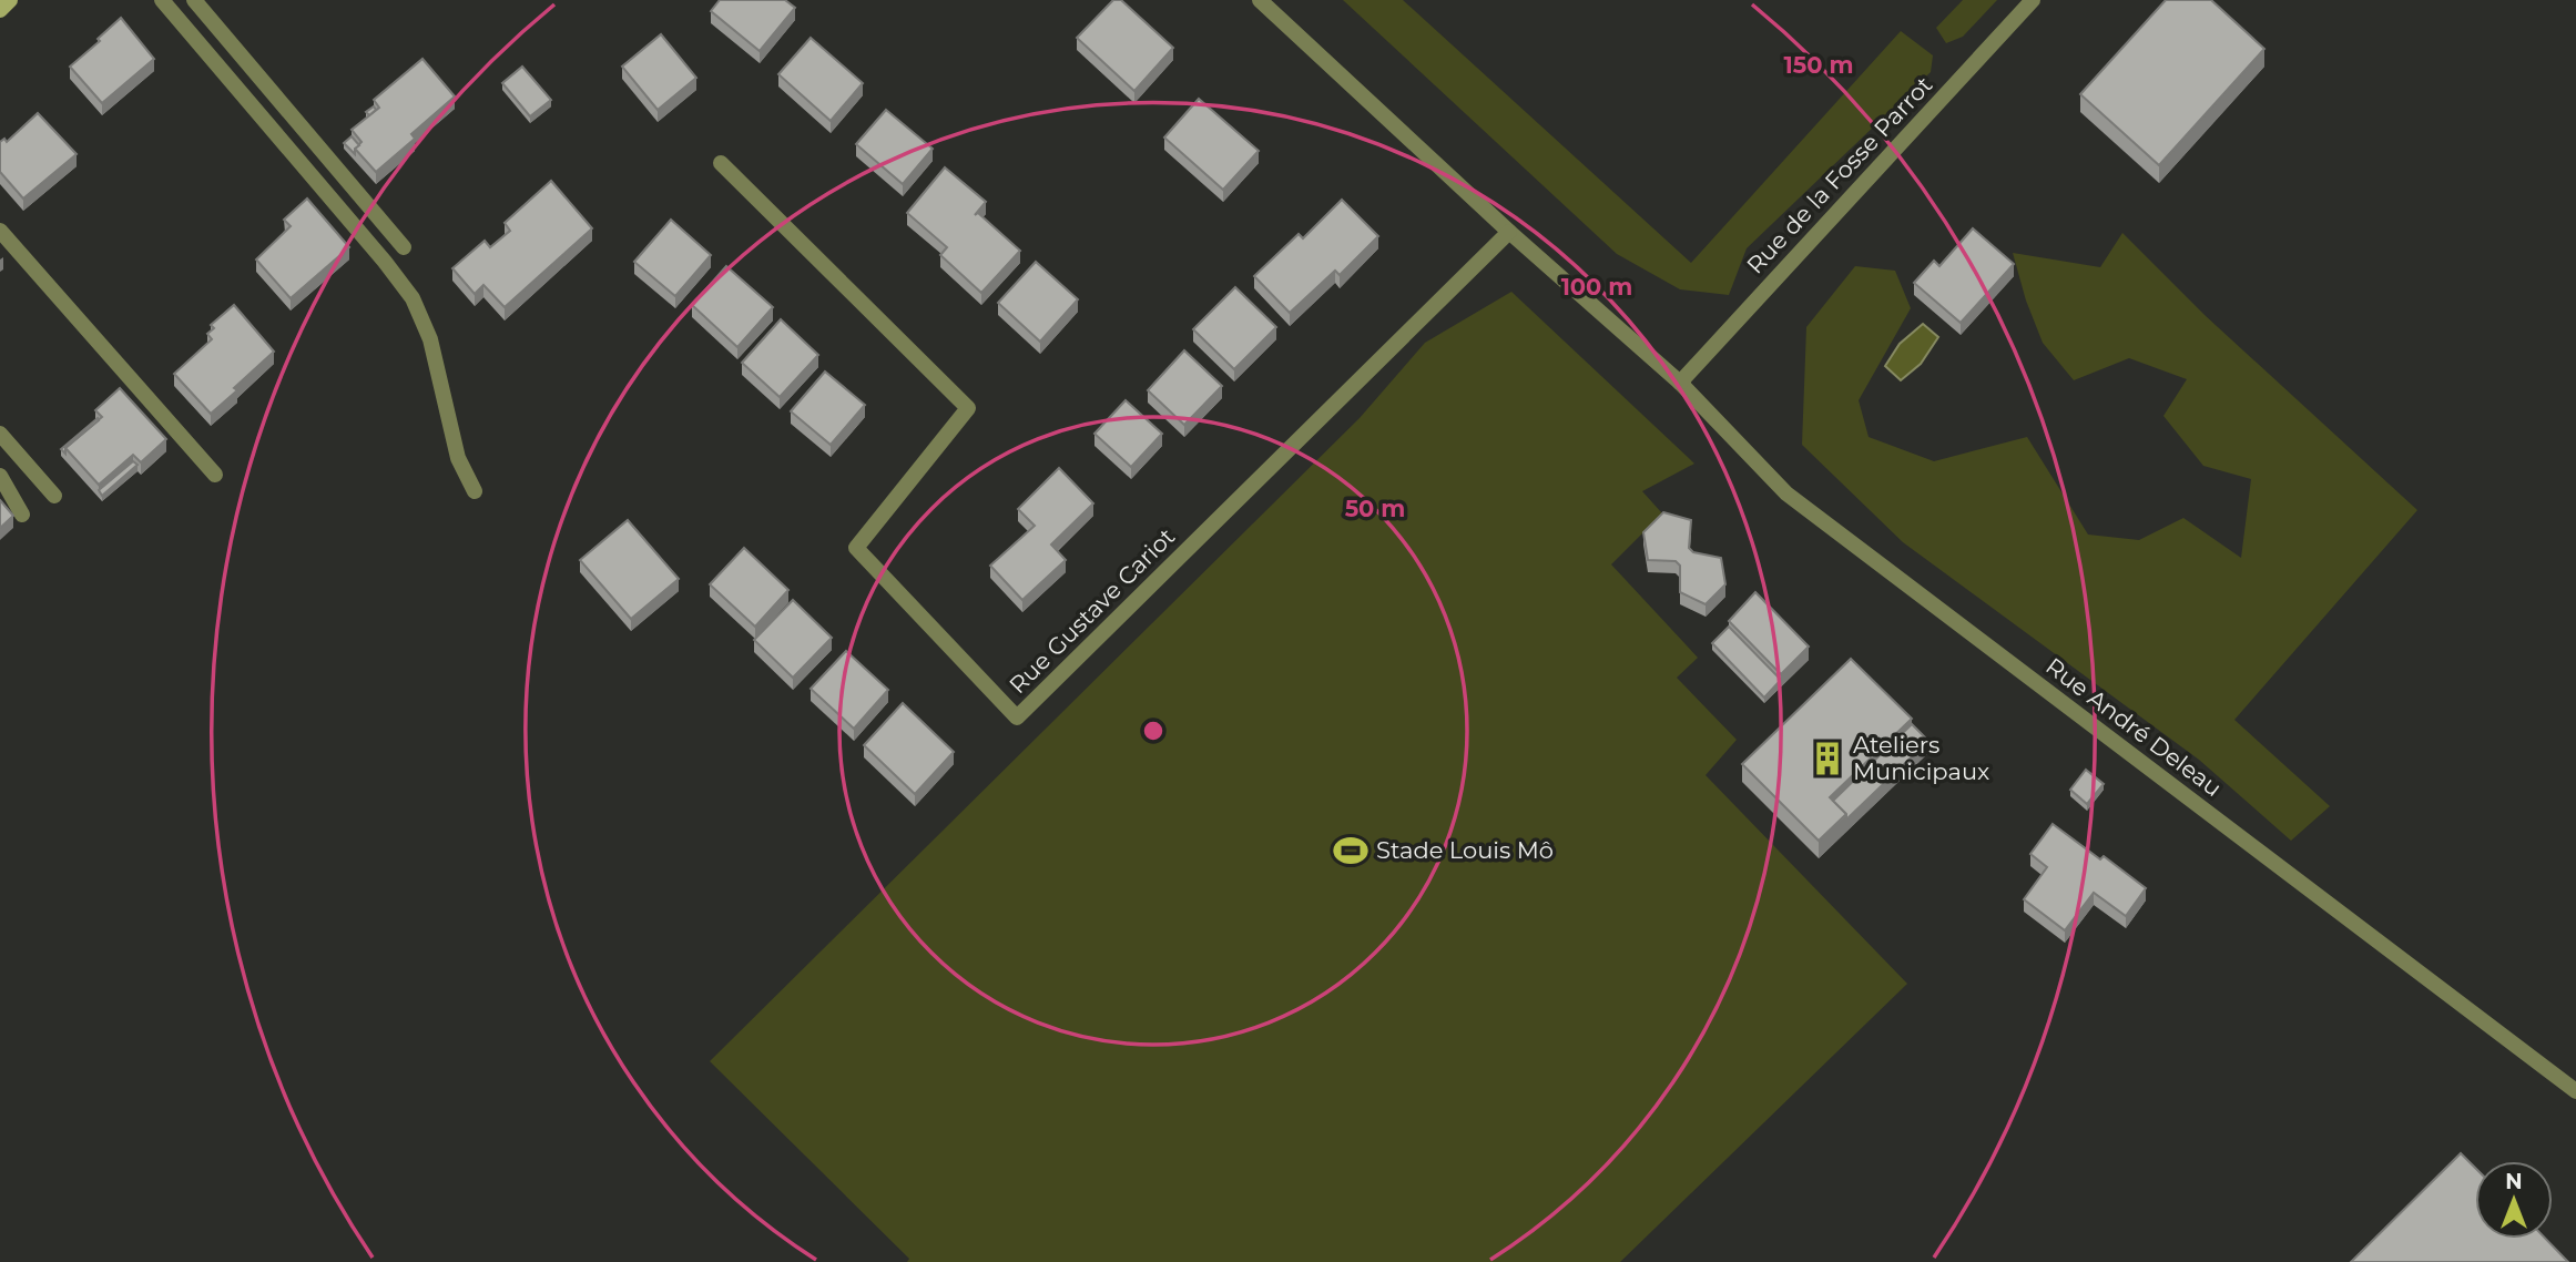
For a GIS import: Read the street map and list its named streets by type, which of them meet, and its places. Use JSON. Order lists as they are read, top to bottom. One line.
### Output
{"streets":{"street":["Rue de la Fosse Parrot","Rue Gustave Cariot","Rue André Deleau"]},"crossings":[["Rue de la Fosse Parrot","Rue André Deleau"],["Rue Gustave Cariot","Rue André Deleau"]],"places":{"building":["Ateliers Municipaux"],"sports":["Stade Louis Mô"]},"north":"top","rings":["150 m","100 m","50 m"]}
